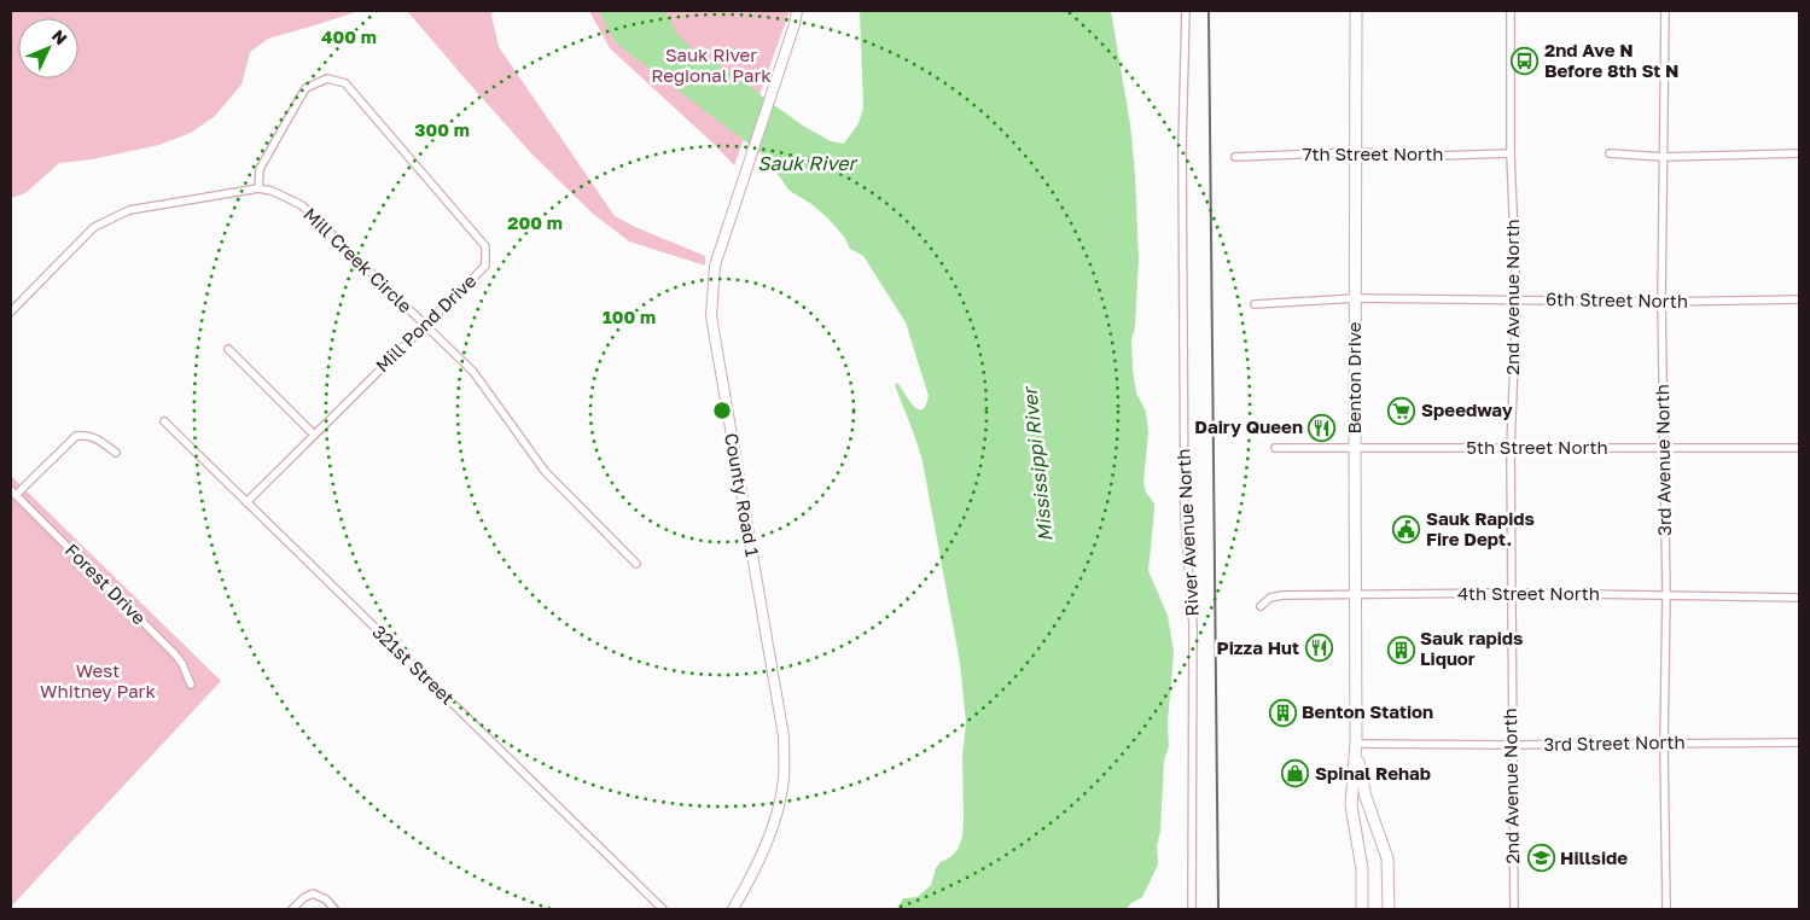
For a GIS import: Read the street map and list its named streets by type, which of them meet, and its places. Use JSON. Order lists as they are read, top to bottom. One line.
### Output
{"streets":{"main road":["Benton Drive"],"street":["7th Street North","Mill Creek Circle","2nd Avenue North","6th Street North","Mill Pond Drive","5th Street North","3rd Avenue North","County Road 1","River Avenue North","Forest Drive","4th Street North","321st Street","3rd Street North"]},"crossings":[["7th Street North","2nd Avenue North"],["7th Street North","Benton Drive"],["Mill Creek Circle","Mill Pond Drive"],["2nd Avenue North","6th Street North"],["2nd Avenue North","5th Street North"],["2nd Avenue North","4th Street North"],["2nd Avenue North","3rd Street North"],["6th Street North","Benton Drive"],["6th Street North","3rd Avenue North"],["Mill Pond Drive","321st Street"],["Benton Drive","5th Street North"],["Benton Drive","4th Street North"],["Benton Drive","3rd Street North"],["5th Street North","3rd Avenue North"],["3rd Avenue North","4th Street North"],["3rd Avenue North","3rd Street North"]],"water":["Sauk River","Mississippi River"],"parks":["Sauk River Regional Park","West Whitney Park"],"places":{"bus stop":["2nd Ave N Before 8th St N"],"supermarket":["Speedway"],"restaurant":["Dairy Queen","Pizza Hut"],"public building":["Sauk Rapids Fire Dept."],"building":["Sauk rapids Liquor","Benton Station"],"shop":["Spinal Rehab"],"school or university":["Hillside"]},"north":"top right","rings":["400 m","300 m","200 m","100 m"]}
